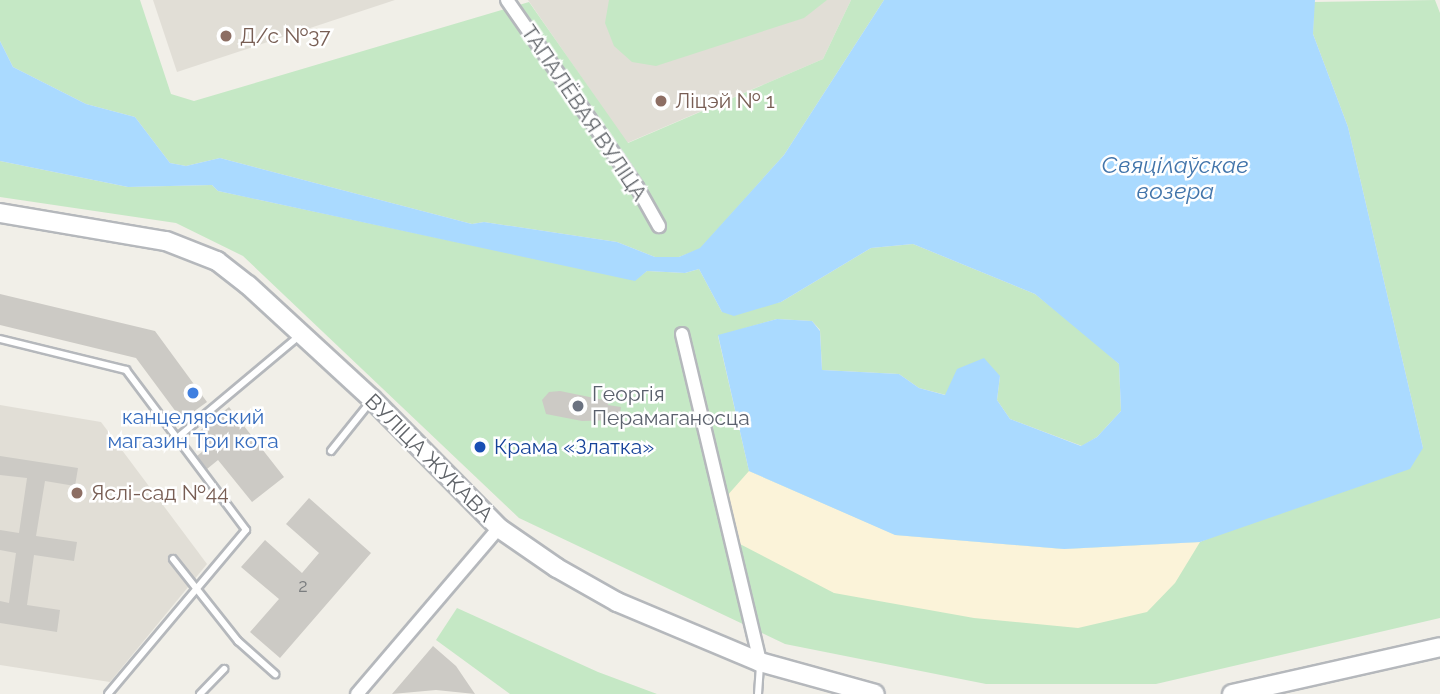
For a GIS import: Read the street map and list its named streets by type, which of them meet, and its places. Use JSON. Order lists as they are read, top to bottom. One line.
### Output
{"streets":{"street":["ТАПАЛЁВАЯ ВУЛІЦА","ВУЛІЦА ЖУКАВА"]},"water":["Свяцілаўскае возера"],"places":["Д/с №37","Ліцэй № 1","канцелярский магазин Три кота","Георгія Перамаганосца","Крама «Златка»","Яслі-сад №44"],"house_numbers":["2"]}
